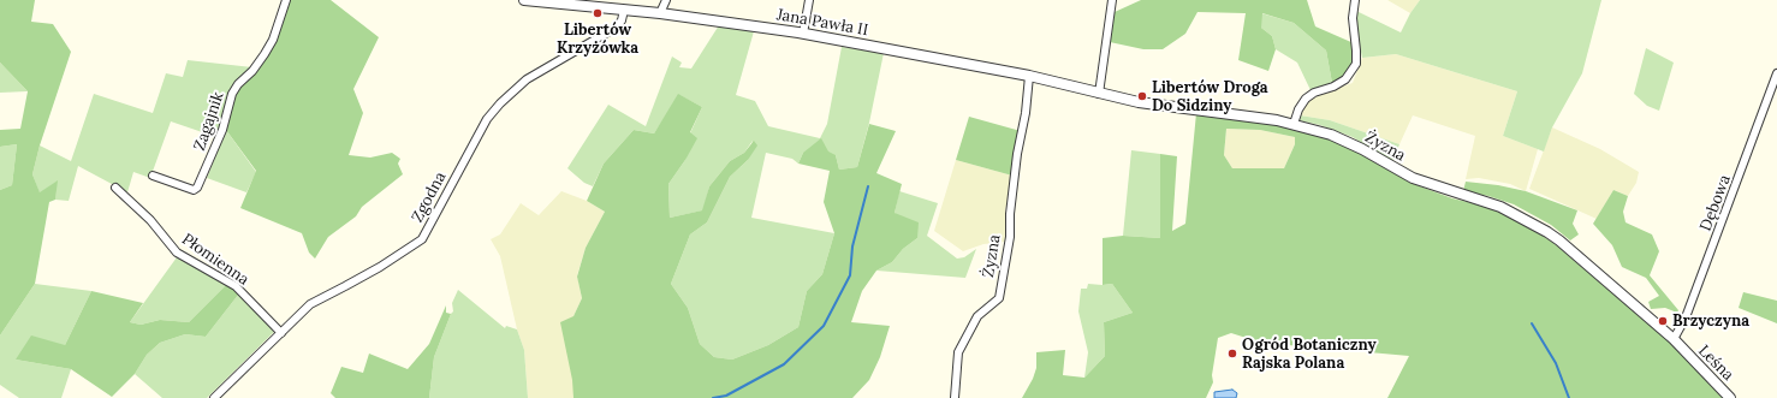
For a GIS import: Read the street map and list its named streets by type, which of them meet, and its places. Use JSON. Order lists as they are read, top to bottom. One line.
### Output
{"streets":{"street":["Jana Pawła II","Zagajnik","Żyzna","Zgodna","Dębowa","Płomienna","Leśna"]},"crossings":[["Jana Pawła II","Żyzna"],["Jana Pawła II","Zgodna"],["Żyzna","Dębowa"],["Żyzna","Leśna"],["Zgodna","Płomienna"]],"places":["Libertów Krzyżówka","Libertów Droga Do Sidziny","Brzyczyna","Ogród Botaniczny Rajska Polana"]}
